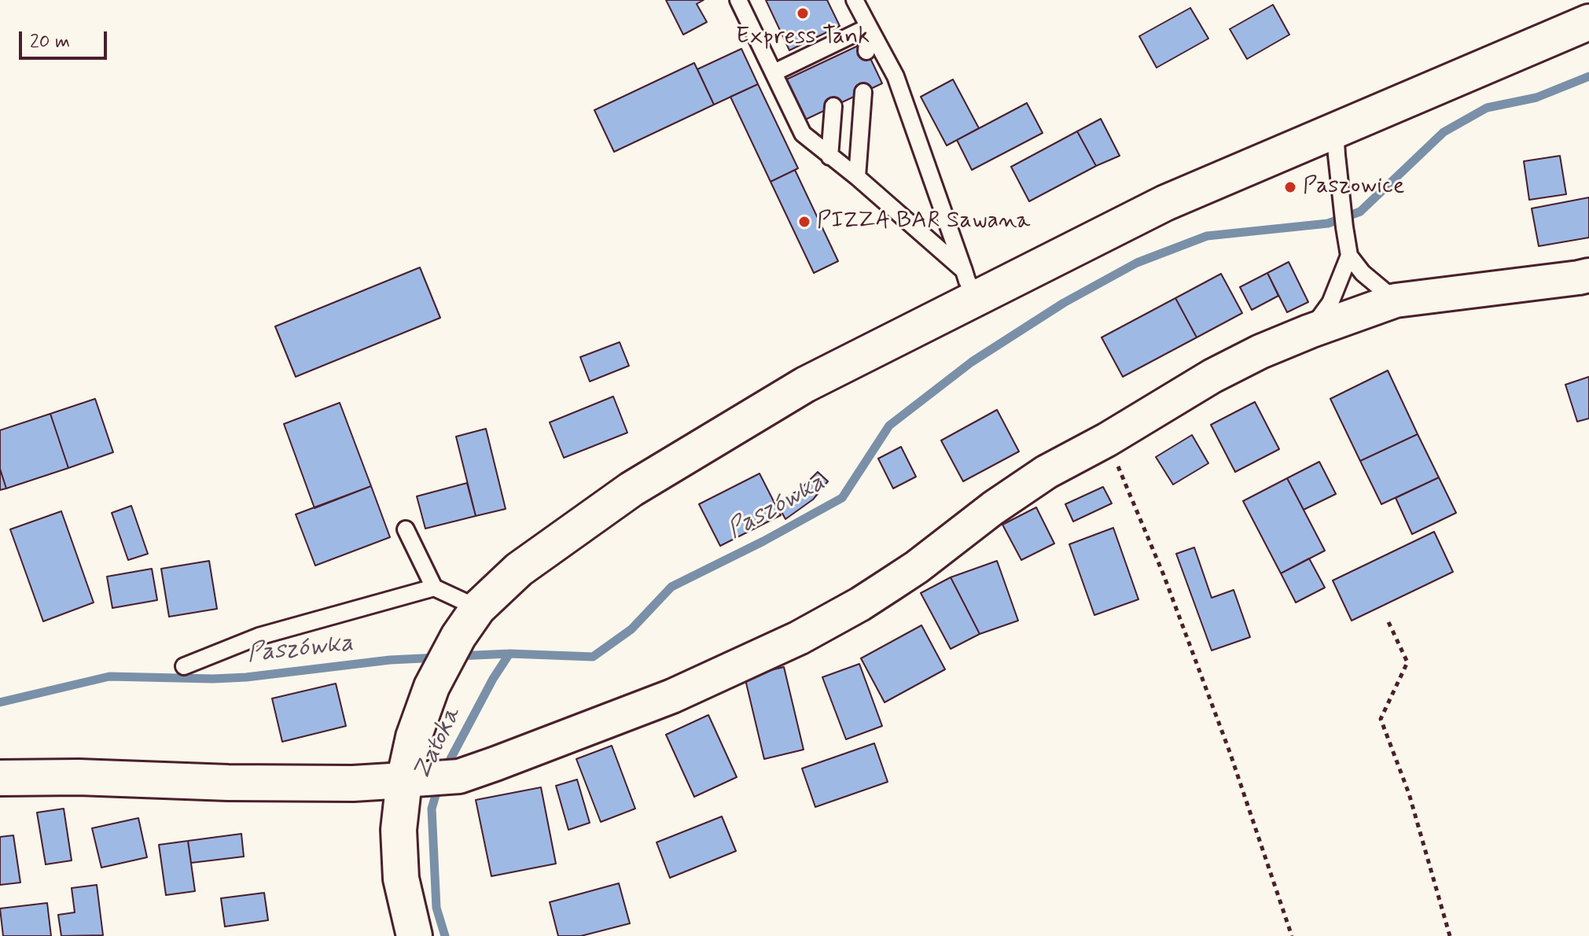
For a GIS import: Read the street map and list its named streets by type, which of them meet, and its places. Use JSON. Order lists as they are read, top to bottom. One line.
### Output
{"water":["Paszówka","Zatoka"],"places":["Express Tank","Paszowice","PIZZA BAR Sawana"],"scale_bar":"20 m"}
